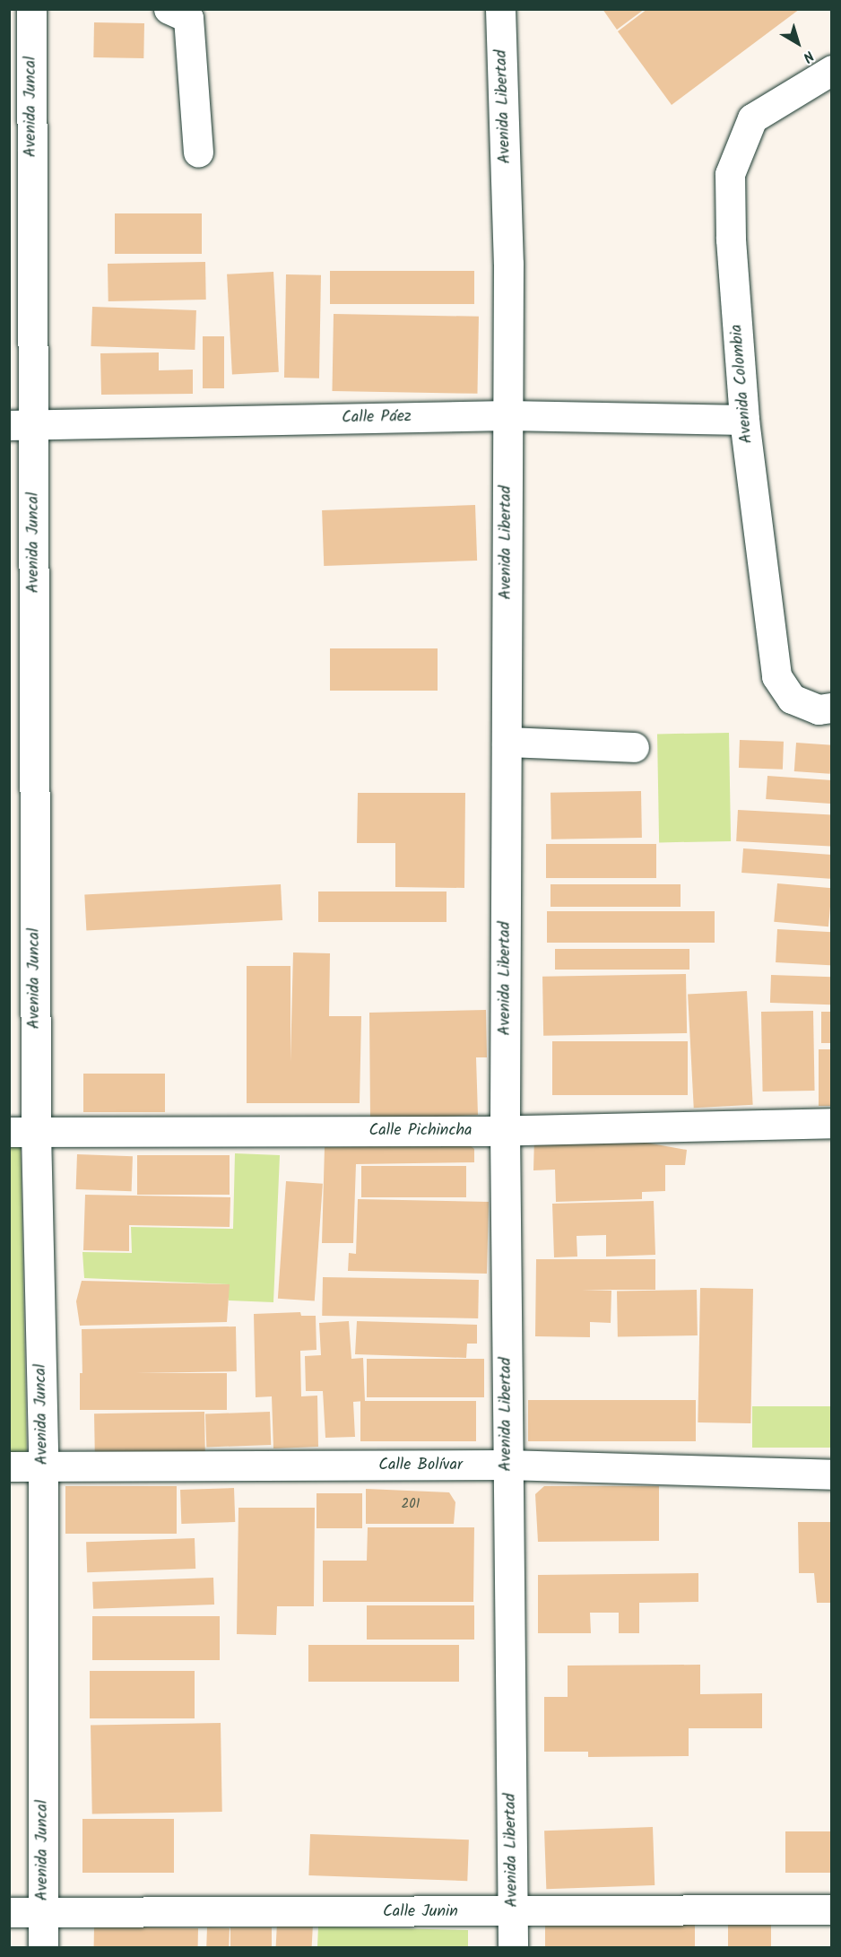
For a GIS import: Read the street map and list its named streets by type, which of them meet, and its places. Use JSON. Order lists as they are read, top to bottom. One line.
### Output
{"streets":{"street":["Avenida Juncal","Avenida Libertad","Avenida Colombia","Calle Páez","Calle Pichincha","Calle Bolívar","Calle Junin"]},"crossings":[["Avenida Juncal","Calle Páez"],["Avenida Juncal","Calle Pichincha"],["Avenida Juncal","Calle Bolívar"],["Avenida Juncal","Calle Junin"],["Avenida Libertad","Calle Páez"],["Avenida Libertad","Calle Pichincha"],["Avenida Libertad","Calle Bolívar"],["Avenida Libertad","Calle Junin"],["Avenida Colombia","Calle Páez"]],"house_numbers":["201"],"north":"bottom right"}
